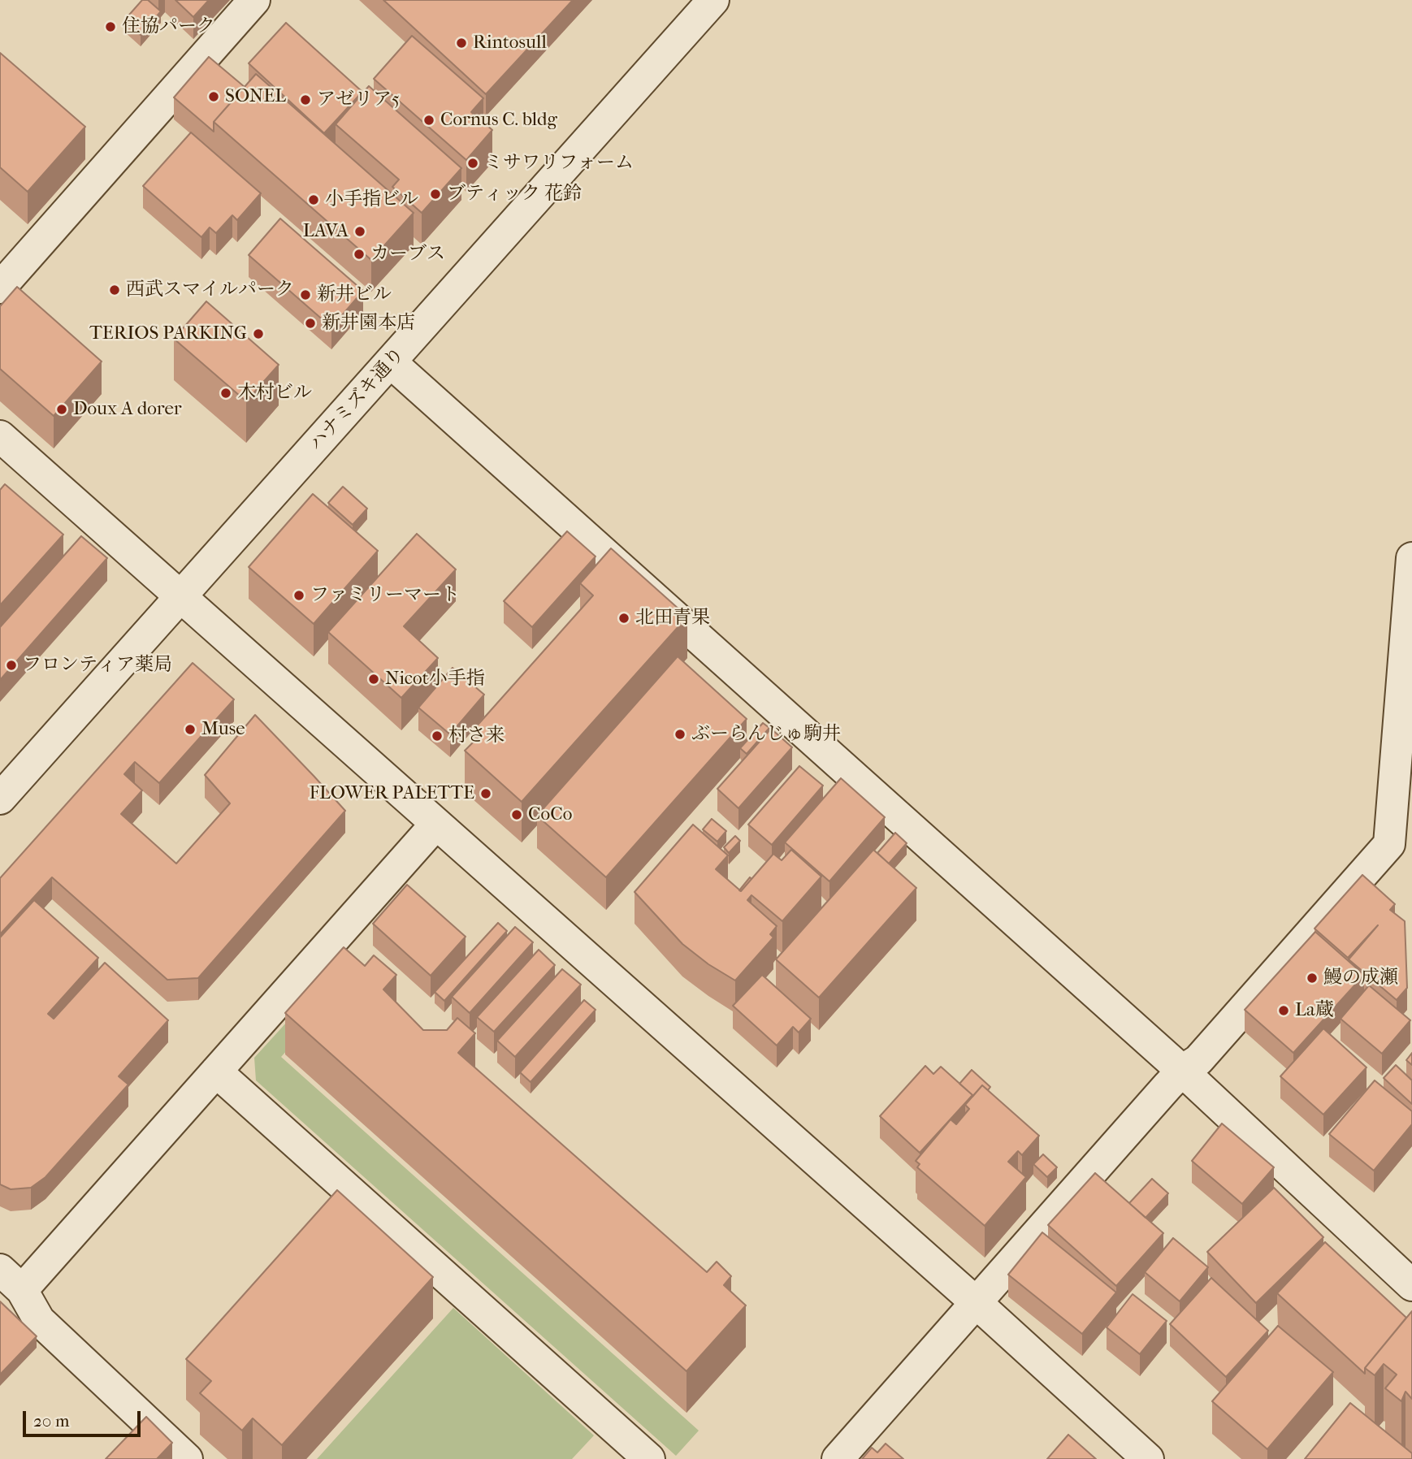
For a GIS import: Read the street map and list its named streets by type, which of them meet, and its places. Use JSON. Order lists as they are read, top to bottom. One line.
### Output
{"streets":{"street":["ハナミズキ通り"]},"places":["住協パーク","Rintosull","SONEL","アゼリア5","Cornus C. bldg","ミサワリフォーム","ブティック 花鈴","小手指ビル","LAVA","カーブス","西武スマイルパーク","新井ビル","新井園本店","TERIOS PARKING","木村ビル","Doux A dorer","ファミリーマート","北田青果","フロンティア薬局","Nicot小手指","Muse","ぶーらんじゅ駒井","村さ来","FLOWER PALETTE","CoCo","鰻の成瀬","La蔵"],"scale_bar":"20 m"}
